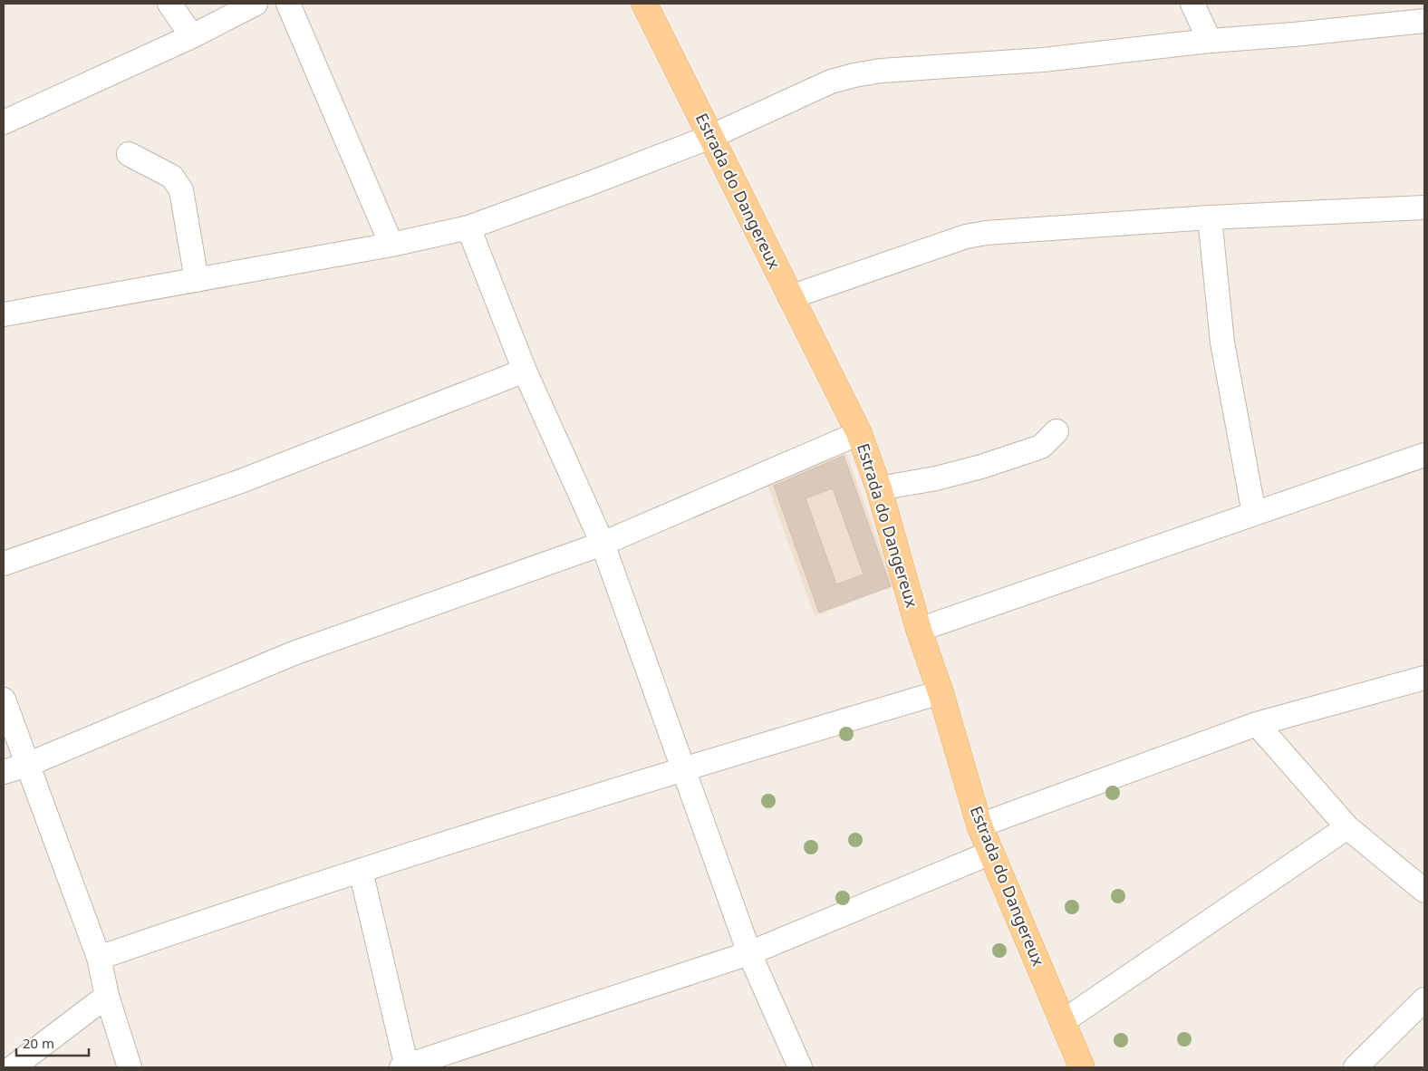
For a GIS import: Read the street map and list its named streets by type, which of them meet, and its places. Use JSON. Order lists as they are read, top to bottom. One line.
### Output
{"streets":{"main road":["Estrada do Dangereux"]},"scale_bar":"20 m"}
